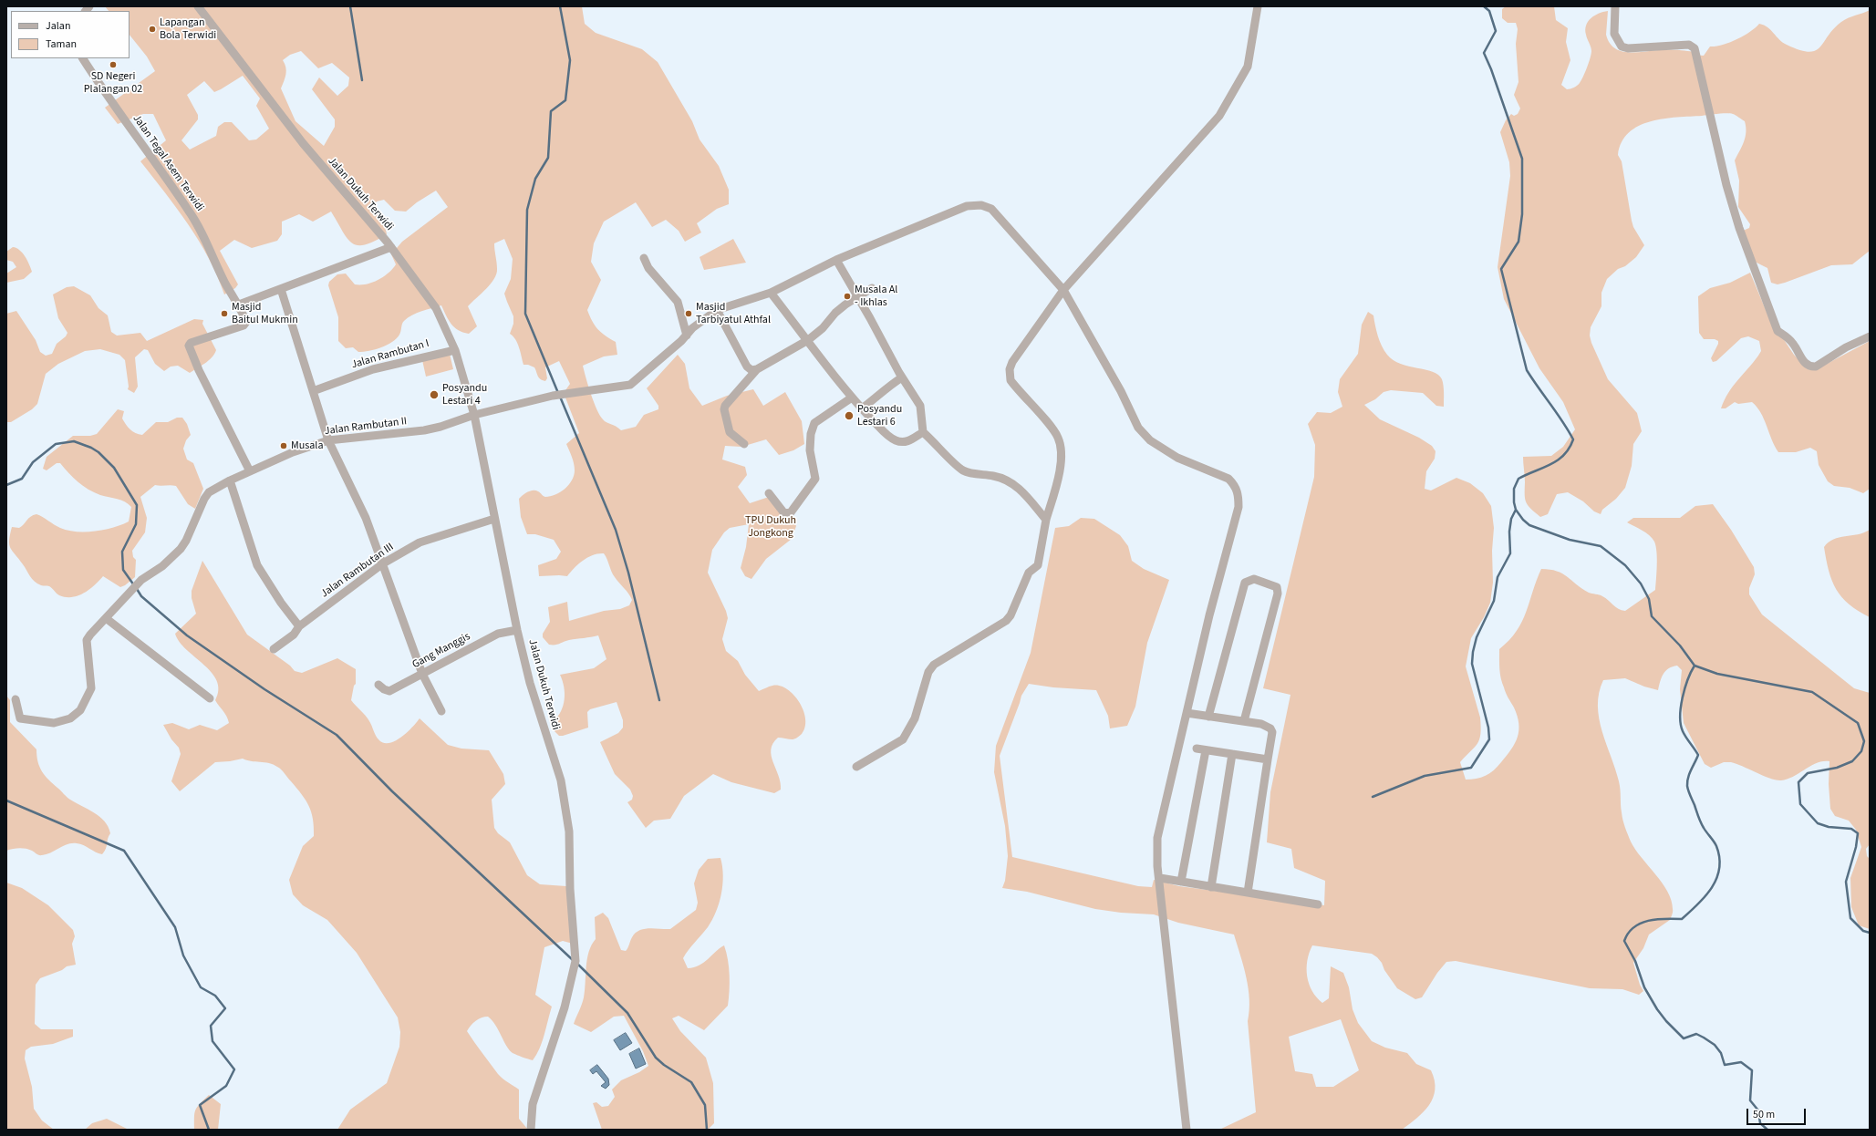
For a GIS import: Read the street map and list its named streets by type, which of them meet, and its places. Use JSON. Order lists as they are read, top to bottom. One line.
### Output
{"streets":{"street":["Jalan Tegal Asem Terwidi","Jalan Dukuh Terwidi","Jalan Rambutan I","Jalan Rambutan II","Jalan Rambutan III","Gang Manggis"]},"crossings":[["Jalan Tegal Asem Terwidi","Jalan Rambutan II"],["Jalan Dukuh Terwidi","Jalan Rambutan I"],["Jalan Dukuh Terwidi","Jalan Rambutan II"],["Jalan Dukuh Terwidi","Jalan Rambutan III"],["Jalan Dukuh Terwidi","Gang Manggis"]],"parks":["TPU Dukuh Jongkong"],"places":["Lapangan Bola Terwidi","SD Negeri Plalangan 02","Musala Al - Ikhlas","Masjid Baitul Mukmin","Masjid Tarbiyatul Athfal","Posyandu Lestari 4","Posyandu Lestari 6","Musala"],"legend":["Jalan","Taman"],"scale_bar":"50 m"}
